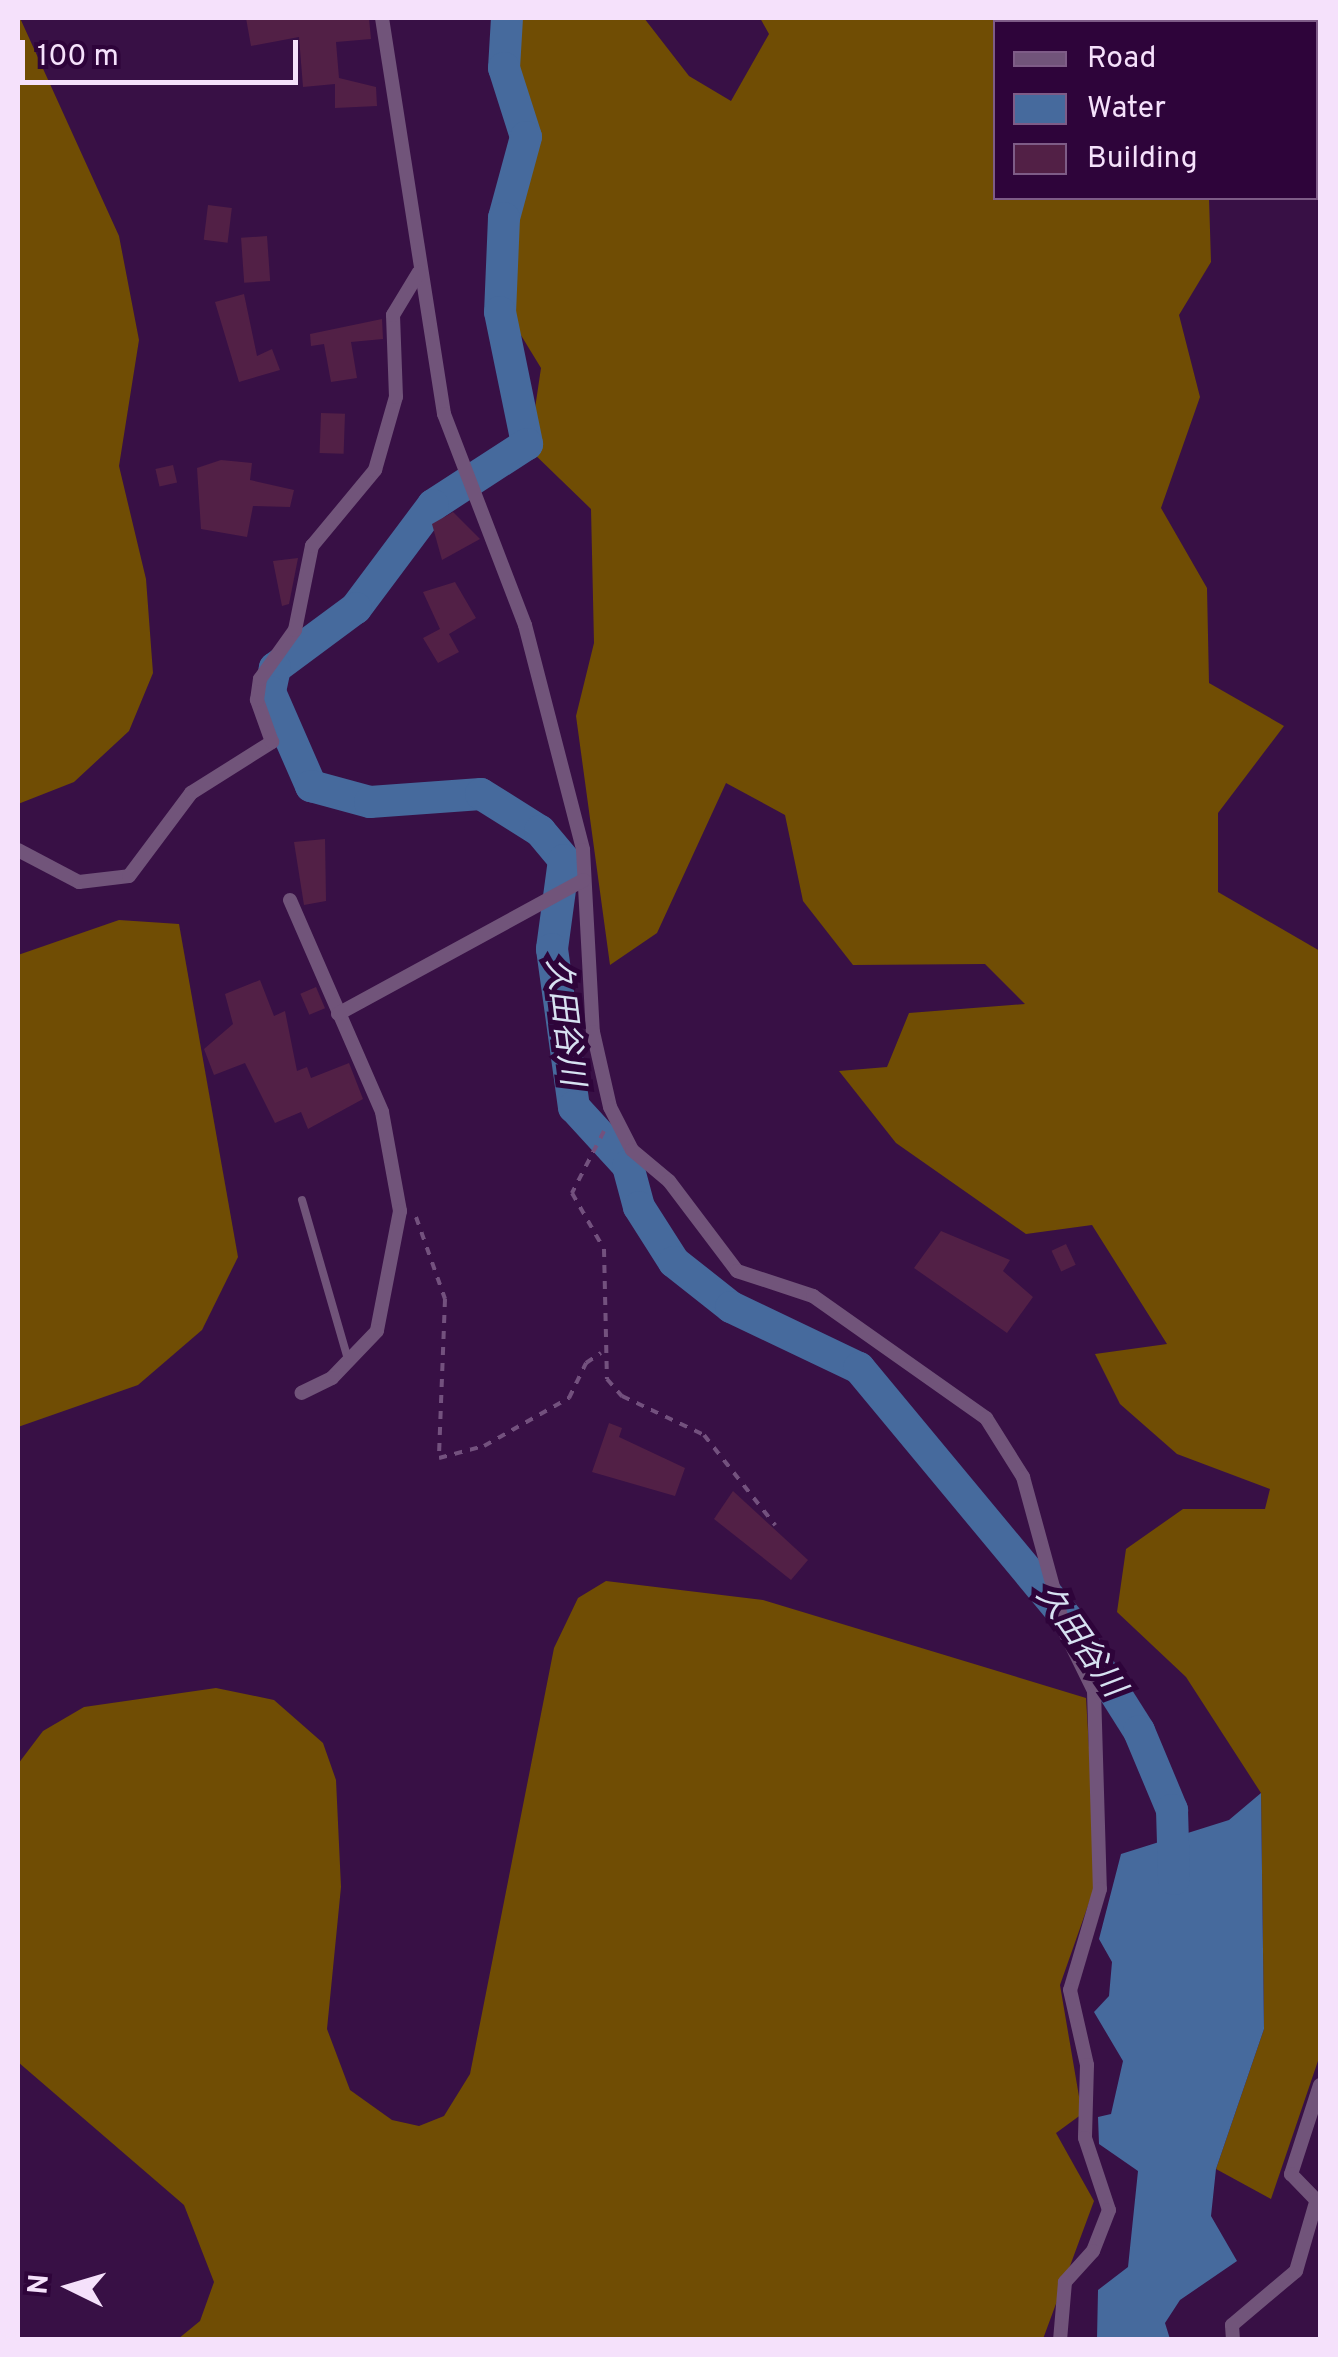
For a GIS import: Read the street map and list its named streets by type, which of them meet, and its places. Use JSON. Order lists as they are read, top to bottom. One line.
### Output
{"water":["久田谷川"],"legend":["Road","Water","Building"],"scale_bar":"100 m","north":"left"}
